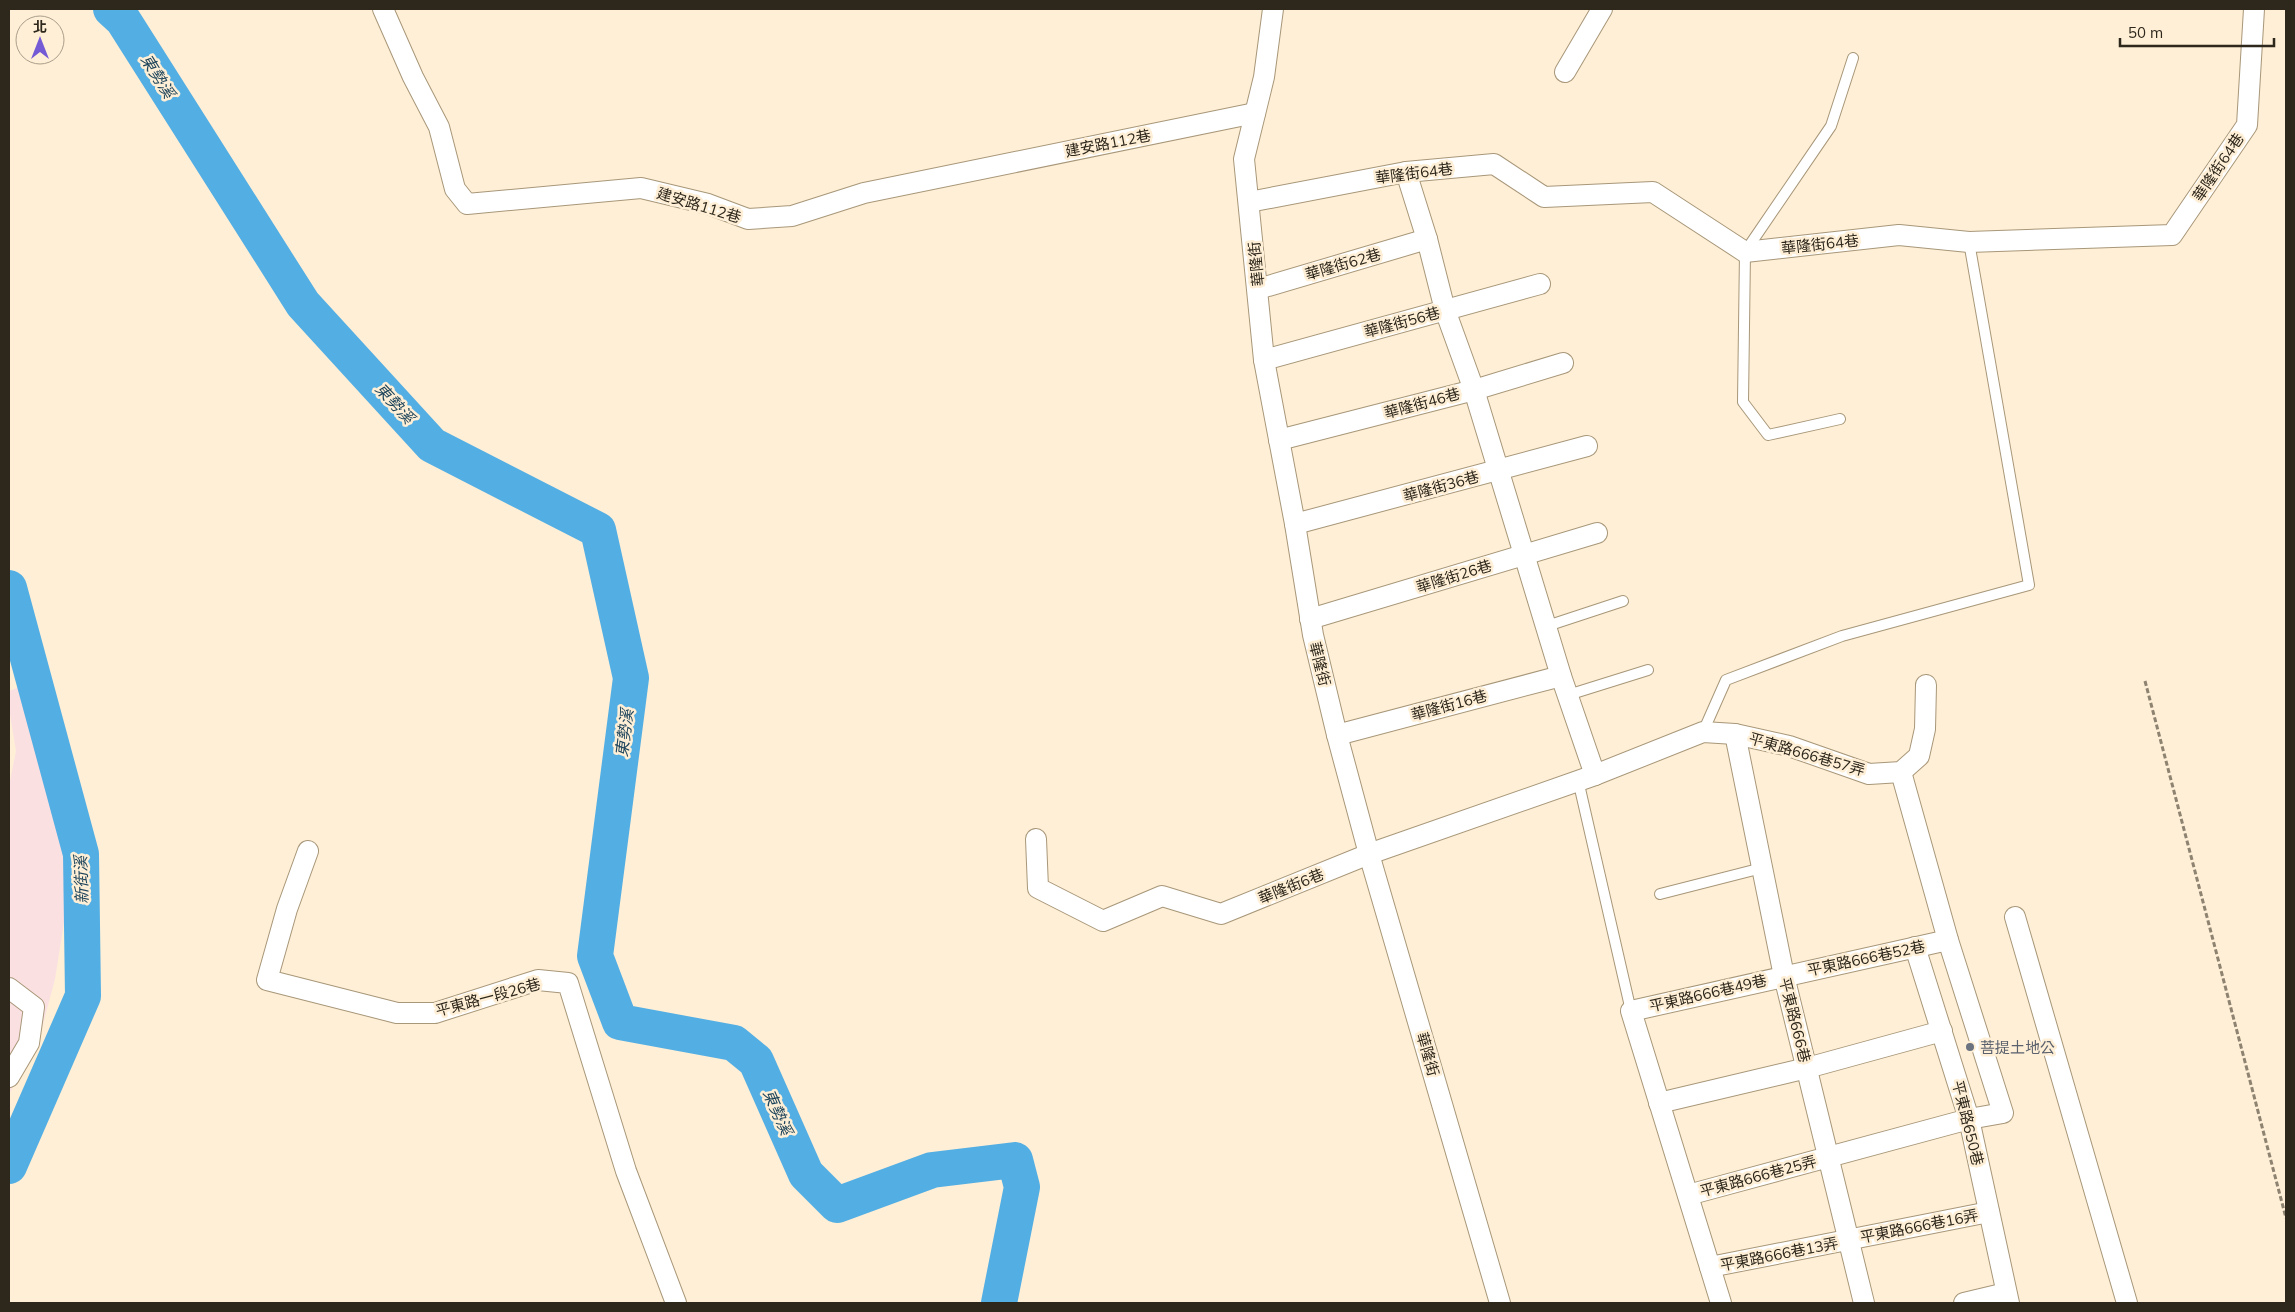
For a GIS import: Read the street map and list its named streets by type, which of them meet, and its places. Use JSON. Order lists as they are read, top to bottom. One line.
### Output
{"streets":{"street":["建安路112巷","華隆街64巷","華隆街","華隆街62巷","華隆街56巷","華隆街46巷","華隆街36巷","華隆街26巷","華隆街16巷","平東路666巷57弄","華隆街6巷","平東路666巷52巷","平東路666巷49巷","平東路一段26巷","平東路666巷","平東路650巷","平東路666巷25弄","平東路666巷16弄","平東路666巷13弄"]},"crossings":[["建安路112巷","華隆街"],["華隆街64巷","華隆街"],["華隆街","華隆街62巷"],["華隆街","華隆街56巷"],["華隆街","華隆街46巷"],["華隆街","華隆街36巷"],["華隆街","華隆街26巷"],["華隆街","華隆街16巷"],["華隆街","華隆街6巷"],["平東路666巷57弄","華隆街6巷"],["平東路666巷57弄","平東路666巷"],["平東路666巷52巷","平東路666巷49巷"],["平東路666巷52巷","平東路666巷"],["平東路666巷52巷","平東路650巷"],["平東路666巷52巷","平東路666巷25弄"],["平東路666巷49巷","平東路666巷"],["平東路666巷","平東路666巷25弄"],["平東路666巷","平東路666巷16弄"],["平東路666巷","平東路666巷13弄"],["平東路650巷","平東路666巷25弄"],["平東路650巷","平東路666巷16弄"],["平東路666巷16弄","平東路666巷13弄"]],"water":["東勢溪","新街溪"],"places":["菩提土地公"],"scale_bar":"50 m","north":"top"}
